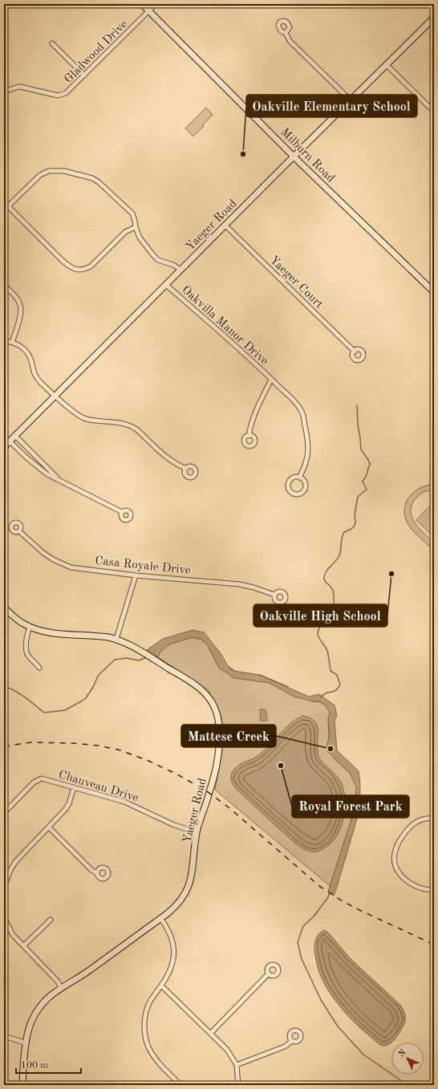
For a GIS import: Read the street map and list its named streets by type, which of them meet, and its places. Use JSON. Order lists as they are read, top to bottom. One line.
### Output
{"streets":{"street":["Gladwood Drive","Milburn Road","Yaeger Road","Yaeger Court","Oakvilla Manor Drive","Casa Royale Drive","Chauveau Drive"]},"crossings":[["Gladwood Drive","Milburn Road"],["Milburn Road","Yaeger Road"],["Yaeger Road","Yaeger Court"],["Yaeger Road","Oakvilla Manor Drive"],["Yaeger Road","Chauveau Drive"]],"places":["Oakville Elementary School","Oakville High School","Mattese Creek","Royal Forest Park"],"scale_bar":"100 m","north":"top left"}
